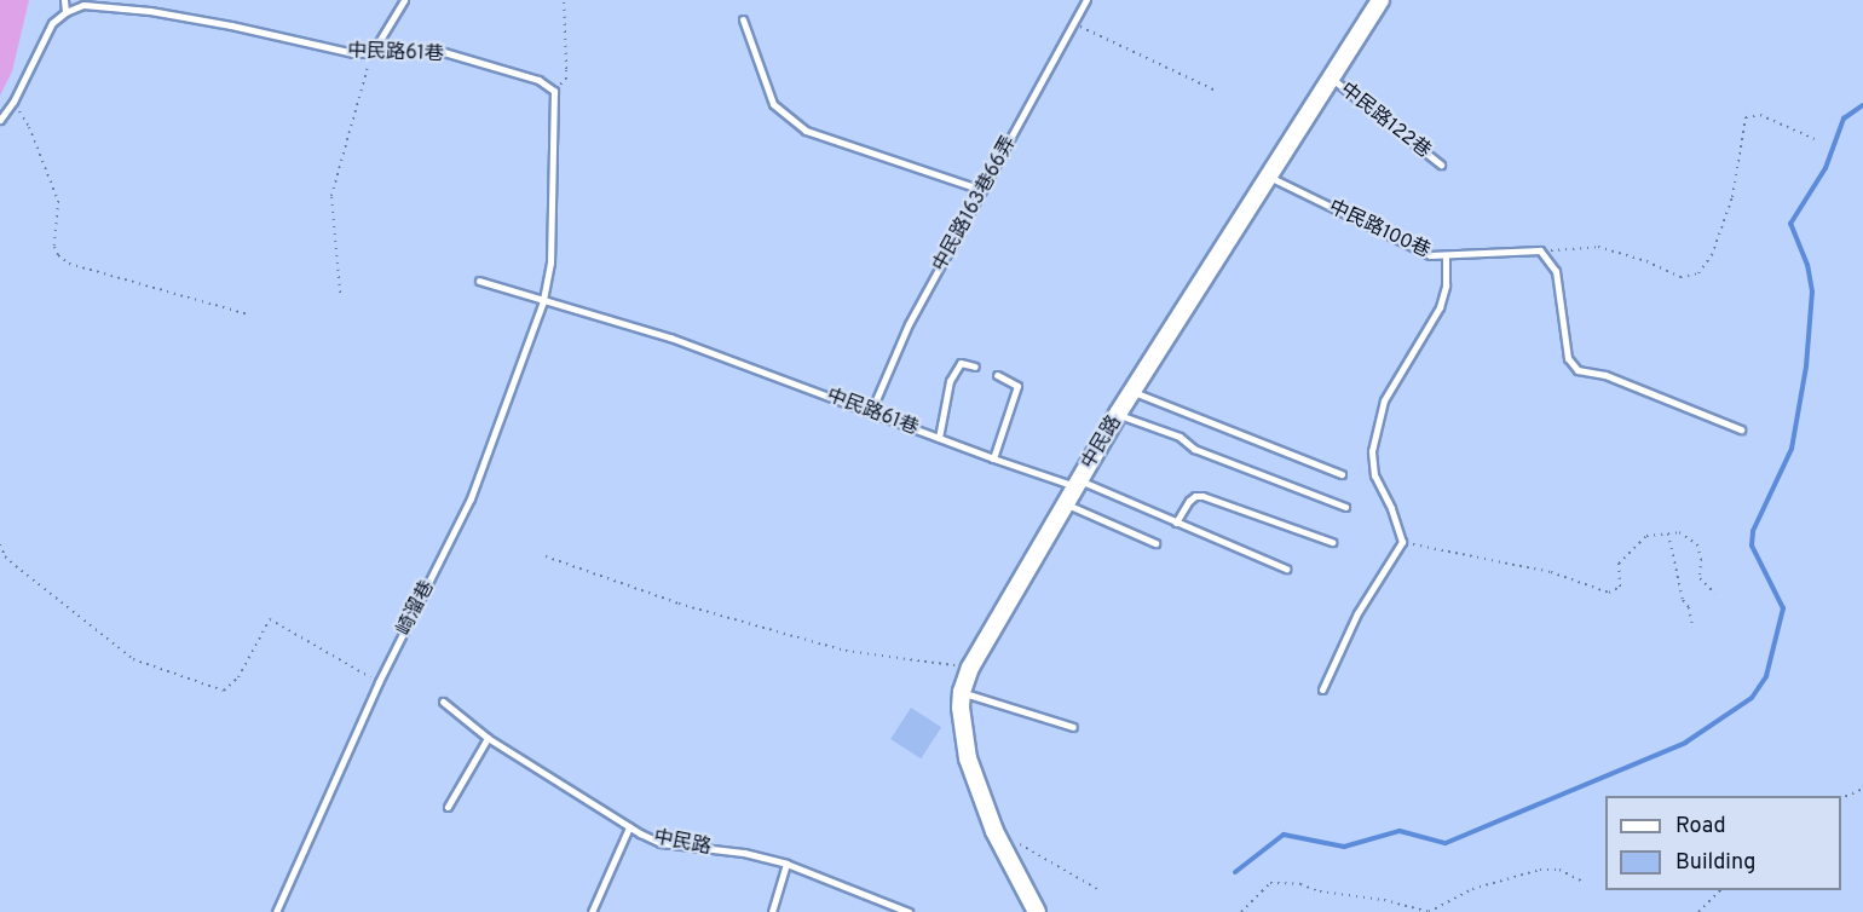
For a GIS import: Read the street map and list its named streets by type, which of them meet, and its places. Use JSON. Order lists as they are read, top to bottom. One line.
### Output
{"streets":{"street":["中民路"],"lane":["中民路61巷","中民路122巷","中民路163巷66弄","中民路100巷","崎溜巷"]},"crossings":[["中民路61巷","中民路163巷66弄"],["中民路61巷","中民路"],["中民路61巷","崎溜巷"],["中民路122巷","中民路"],["中民路100巷","中民路"]],"legend":["Road","Building"]}
